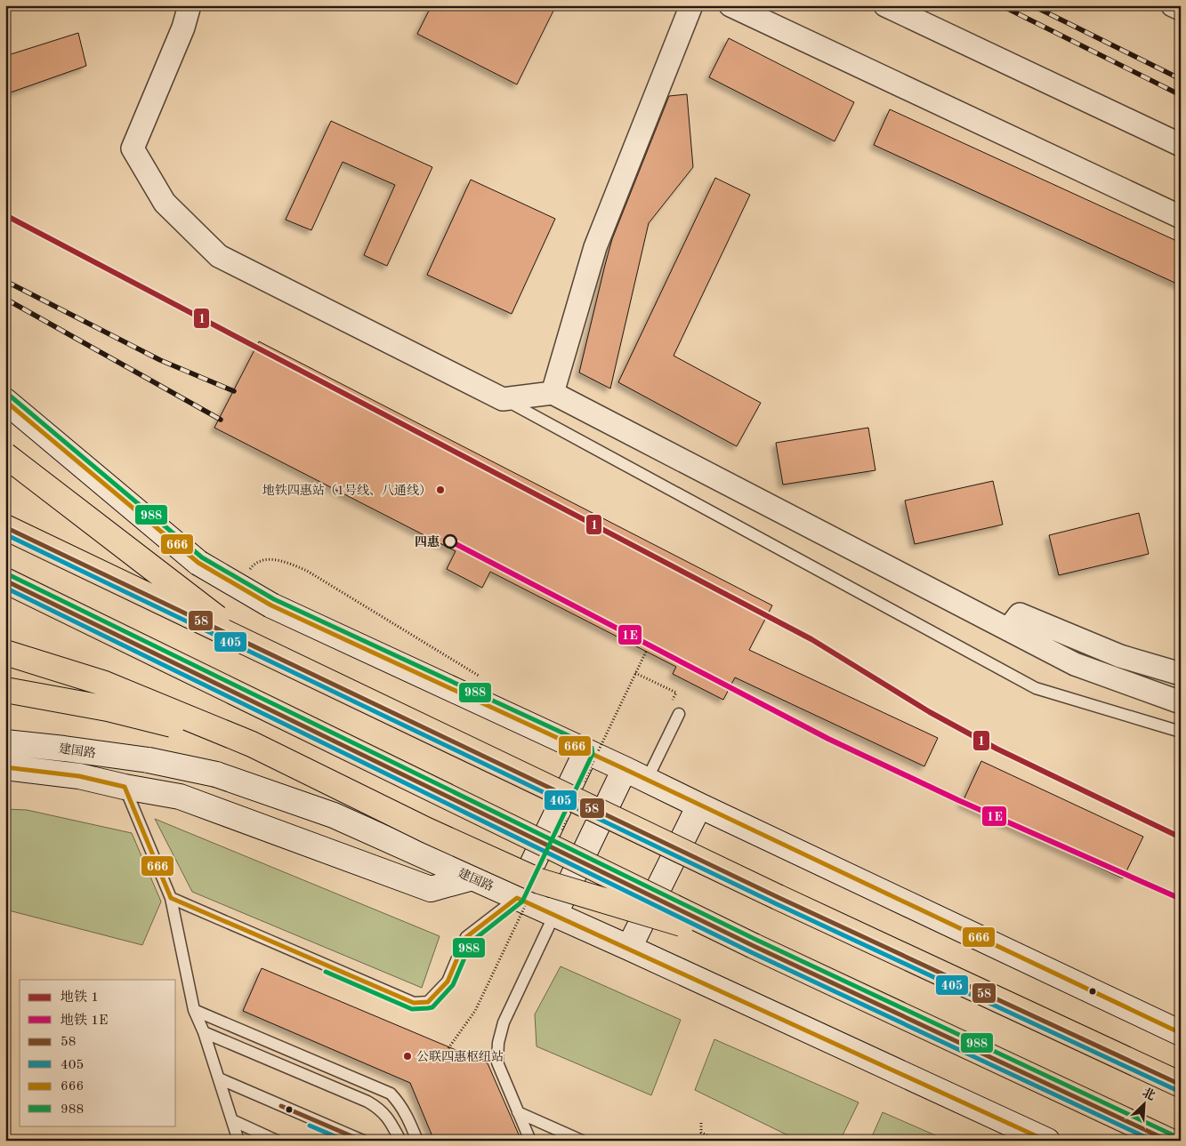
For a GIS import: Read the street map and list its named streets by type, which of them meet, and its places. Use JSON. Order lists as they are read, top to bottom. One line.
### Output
{"streets":{"street":["建国路"]},"places":["地铁四惠站（1号线、八通线）","四惠","公联四惠枢纽站"],"lines":["metro line 1","transit line 988","transit line 666","transit line 58","transit line 405","metro line 1E"],"legend":["地铁 1","地铁 1E","58","405","666","988"],"north":"top right"}
